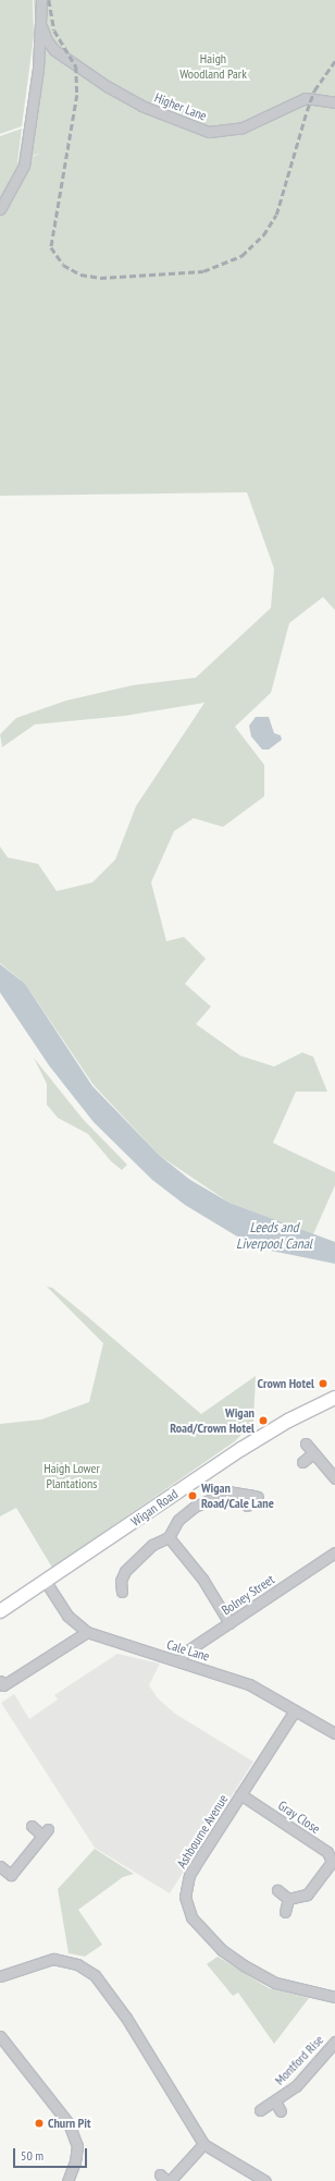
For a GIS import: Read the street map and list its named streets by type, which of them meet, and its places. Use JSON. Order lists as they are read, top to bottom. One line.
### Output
{"streets":{"main road":["Wigan Road"],"street":["Higher Lane","Bolney Street","Cale Lane","Gray Close","Ashbourne Avenue","Montford Rise"]},"crossings":[["Wigan Road","Cale Lane"],["Bolney Street","Cale Lane"],["Cale Lane","Ashbourne Avenue"],["Gray Close","Ashbourne Avenue"]],"water":["Leeds and Liverpool Canal"],"parks":["Haigh Woodland Park","Haigh Lower Plantations"],"places":["Crown Hotel","Wigan Road/Crown Hotel","Wigan Road/Cale Lane","Churn Pit"],"scale_bar":"50 m"}
